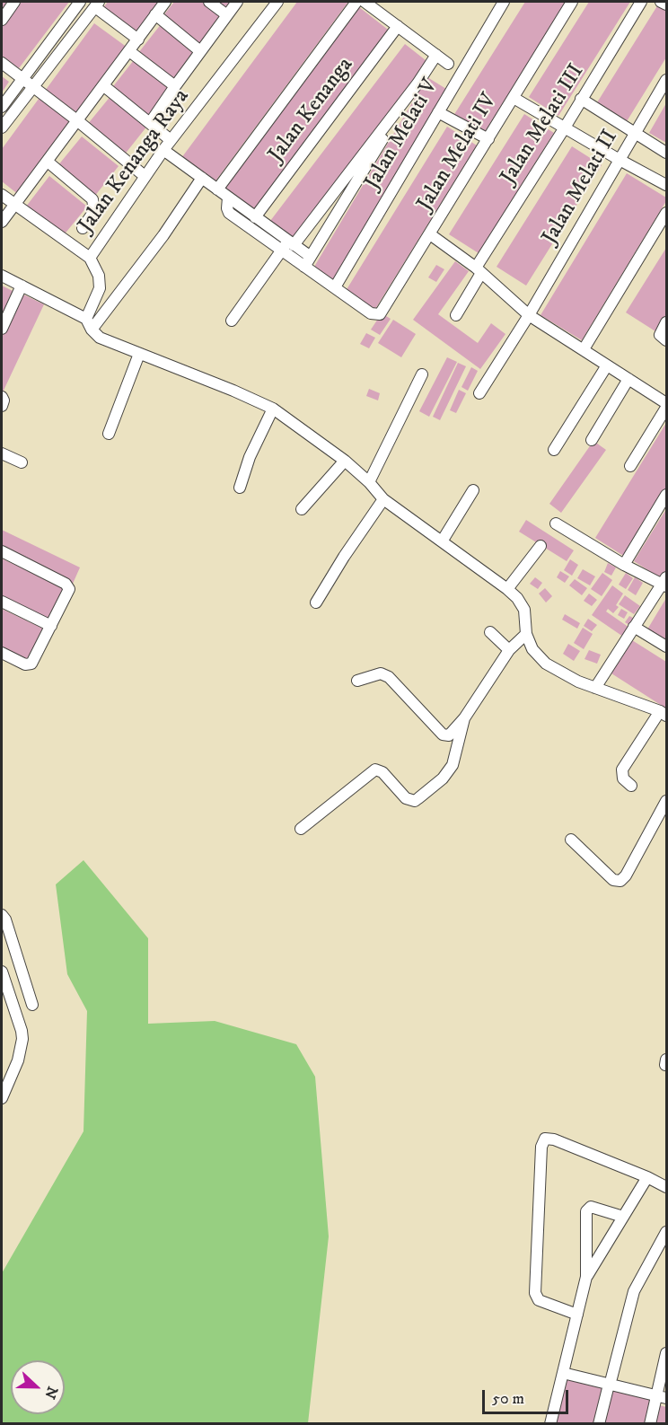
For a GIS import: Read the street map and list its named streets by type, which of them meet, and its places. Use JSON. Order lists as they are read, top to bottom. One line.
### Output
{"streets":{"street":["Jalan Kenanga","Jalan Melati III","Jalan Melati V","Jalan Melati IV","Jalan Kenanga Raya","Jalan Melati II"]},"crossings":[["Jalan Melati V","Jalan Melati IV"]],"scale_bar":"50 m","north":"right"}
